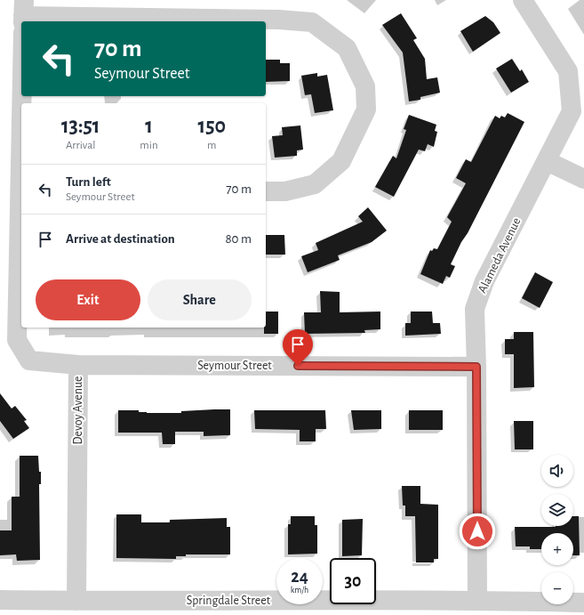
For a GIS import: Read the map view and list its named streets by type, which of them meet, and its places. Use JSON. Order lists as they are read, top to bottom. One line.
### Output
{"streets":{"street":["Alameda Avenue","Seymour Street","Devoy Avenue","Springdale Street"]},"crossings":[["Alameda Avenue","Seymour Street"],["Alameda Avenue","Springdale Street"],["Seymour Street","Devoy Avenue"],["Devoy Avenue","Springdale Street"]],"page":{"turn":["70 m","Seymour Street"],"eta":["13:51","Arrival","1","min","150","m"],"list":[{"name":"Turn left","note":"Seymour Street","value":"70 m"},{"name":"Arrive at destination","value":"80 m"}],"buttons":["Exit","Share"],"map_buttons":["+","−"],"speed":"24 km/h","limit":"30"}}
